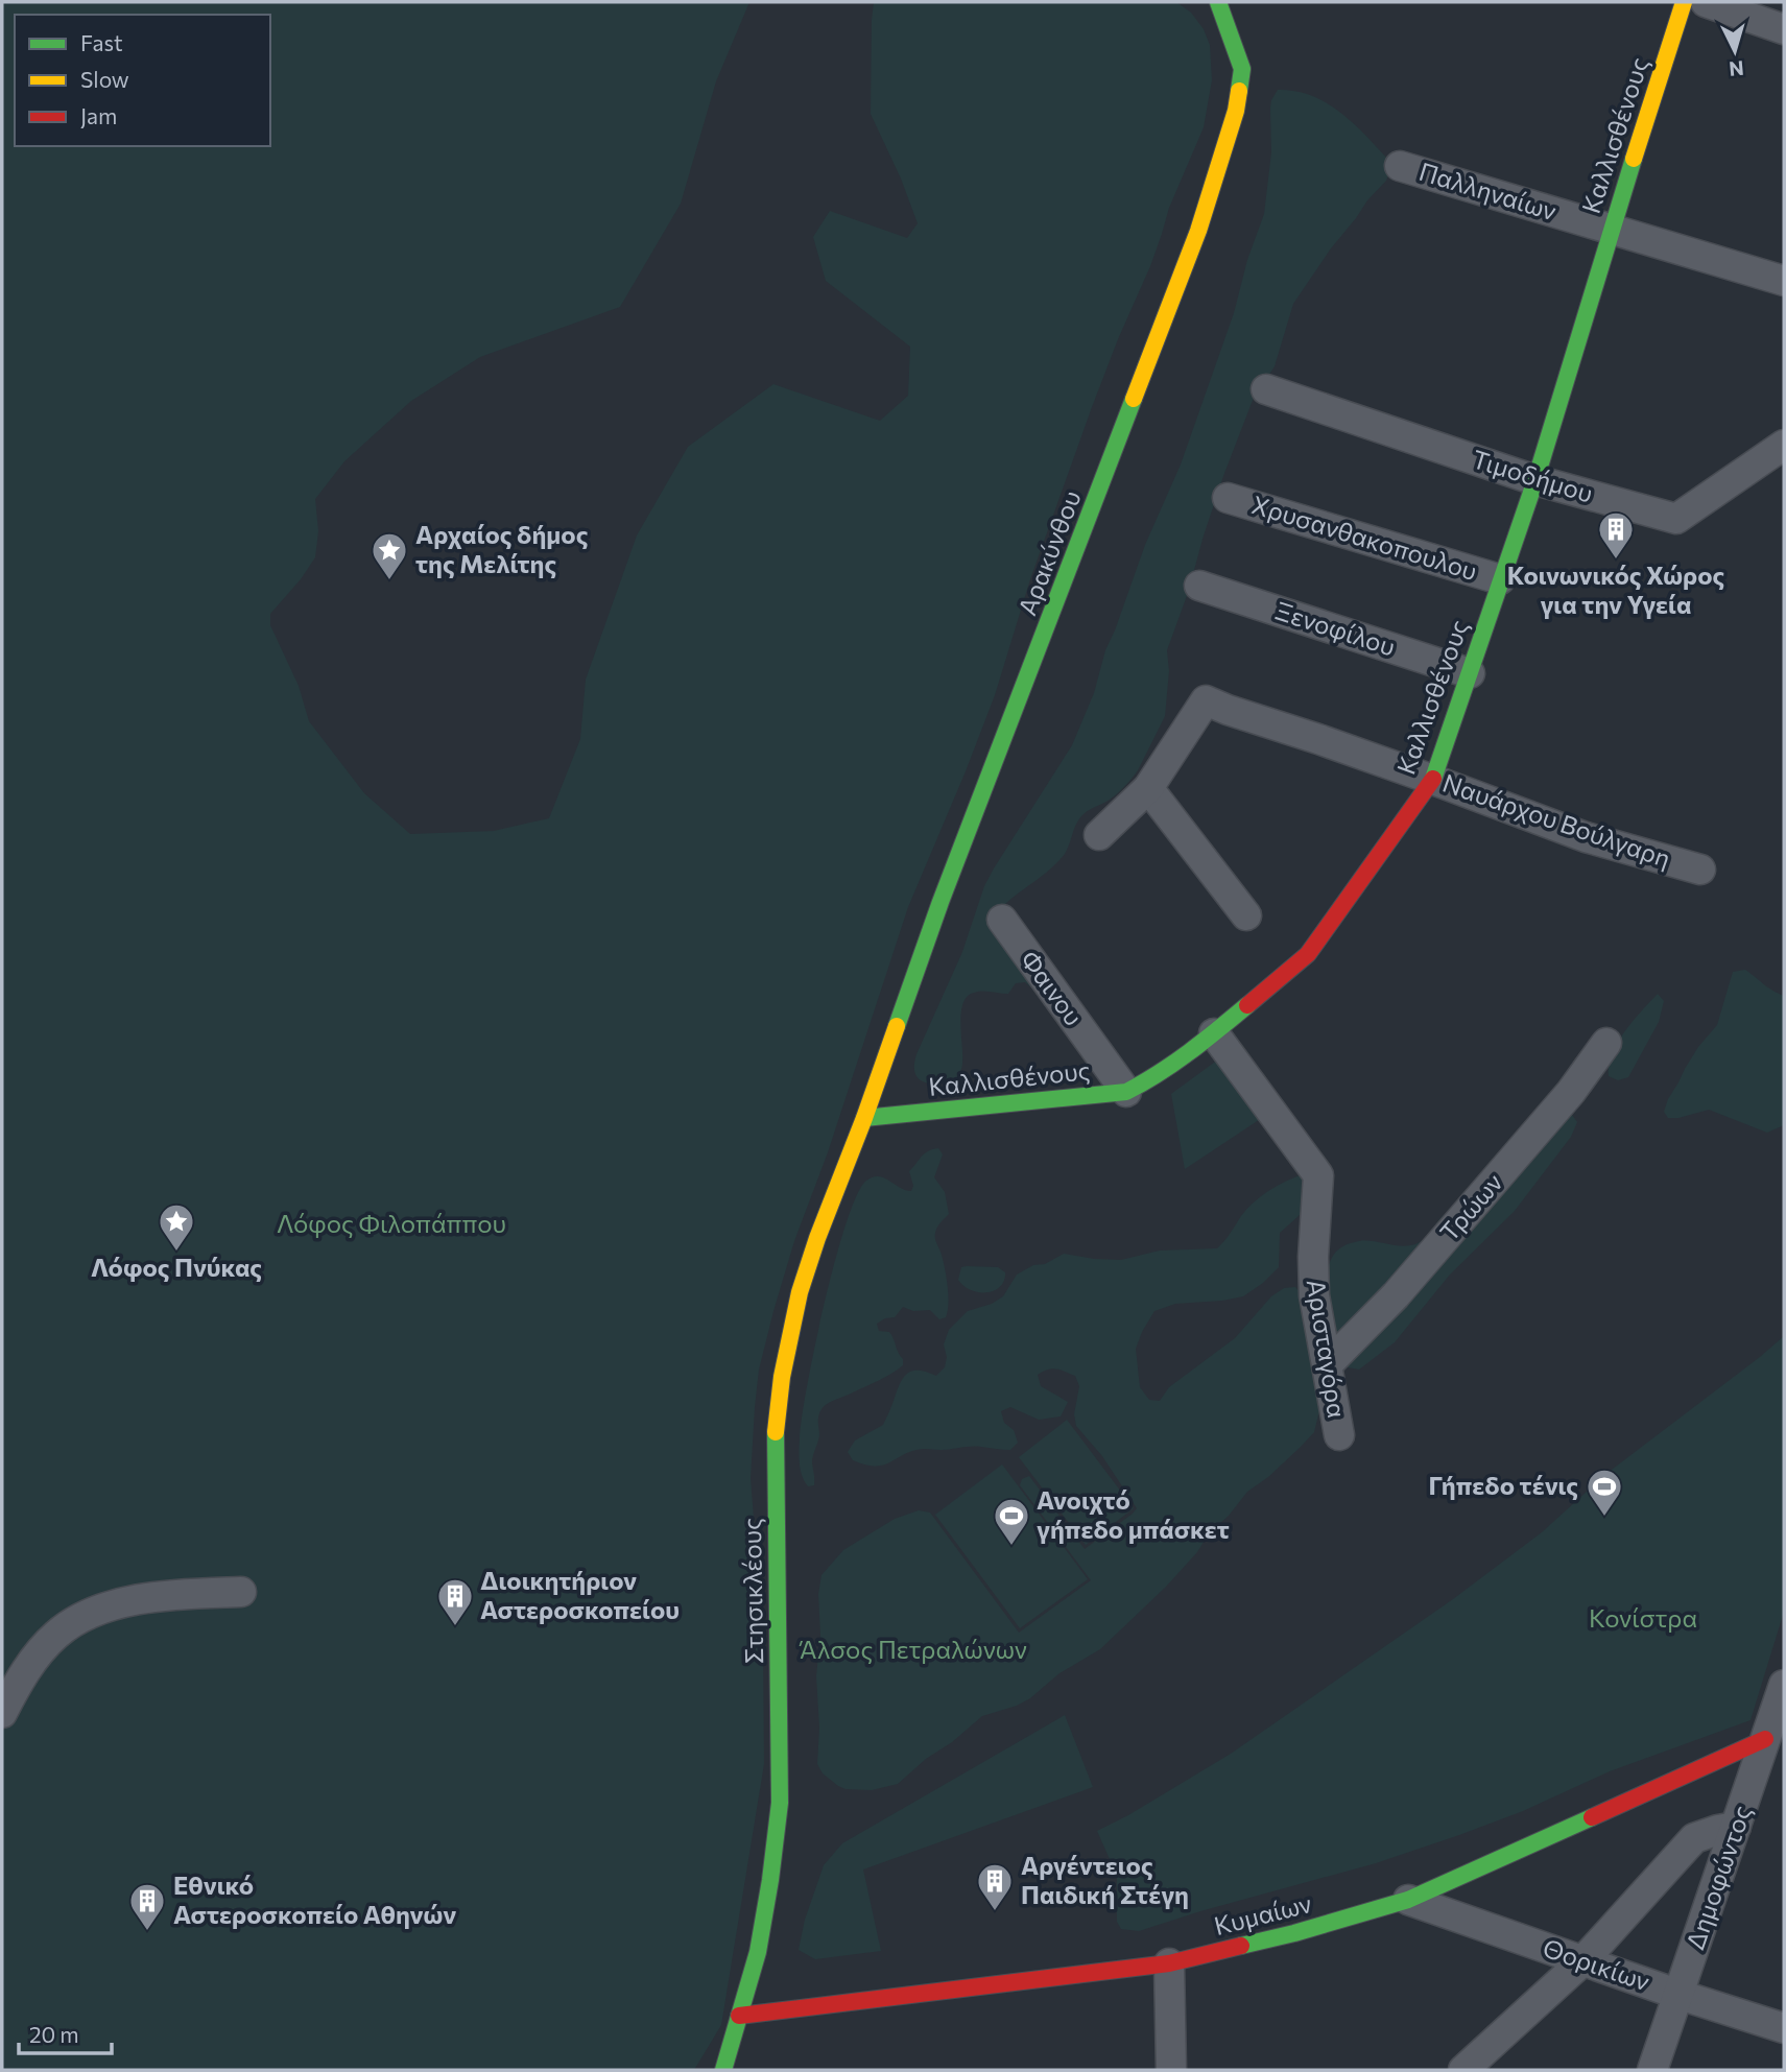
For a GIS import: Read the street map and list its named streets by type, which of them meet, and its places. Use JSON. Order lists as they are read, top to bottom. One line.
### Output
{"streets":{"street":["Καλλισθένους","Παλληναίων","Τιμοδήμου","Χρυσανθακοπουλου","Αρακύνθου","Ξενοφίλου","Ναυάρχου Βούλγαρη","Φαινου","Τρώων","Αρισταγόρα","Στησικλέους","Δημοφώντος","Κυμαίων","Θορικίων"]},"crossings":[["Καλλισθένους","Παλληναίων"],["Καλλισθένους","Τιμοδήμου"],["Καλλισθένους","Χρυσανθακοπουλου"],["Καλλισθένους","Αρακύνθου"],["Καλλισθένους","Ξενοφίλου"],["Καλλισθένους","Ναυάρχου Βούλγαρη"],["Καλλισθένους","Φαινου"],["Καλλισθένους","Αρισταγόρα"],["Καλλισθένους","Στησικλέους"],["Αρακύνθου","Στησικλέους"],["Τρώων","Αρισταγόρα"],["Στησικλέους","Κυμαίων"],["Δημοφώντος","Κυμαίων"],["Δημοφώντος","Θορικίων"],["Κυμαίων","Θορικίων"]],"parks":["Λόφος Φιλοπάππου","Κονίστρα","Άλσος Πετραλώνων"],"places":{"building":["Κοινωνικός Χώρος για την Υγεία","Διοικητήριον Αστεροσκοπείου","Αργέντειος Παιδική Στέγη","Εθνικό Αστεροσκοπείο Αθηνών"],"place":["Αρχαίος δήμος της Μελίτης","Λόφος Πνύκας"],"sports":["Γήπεδο τένις","Ανοιχτό γήπεδο μπάσκετ"]},"legend":["Fast","Slow","Jam"],"scale_bar":"20 m","north":"bottom"}
